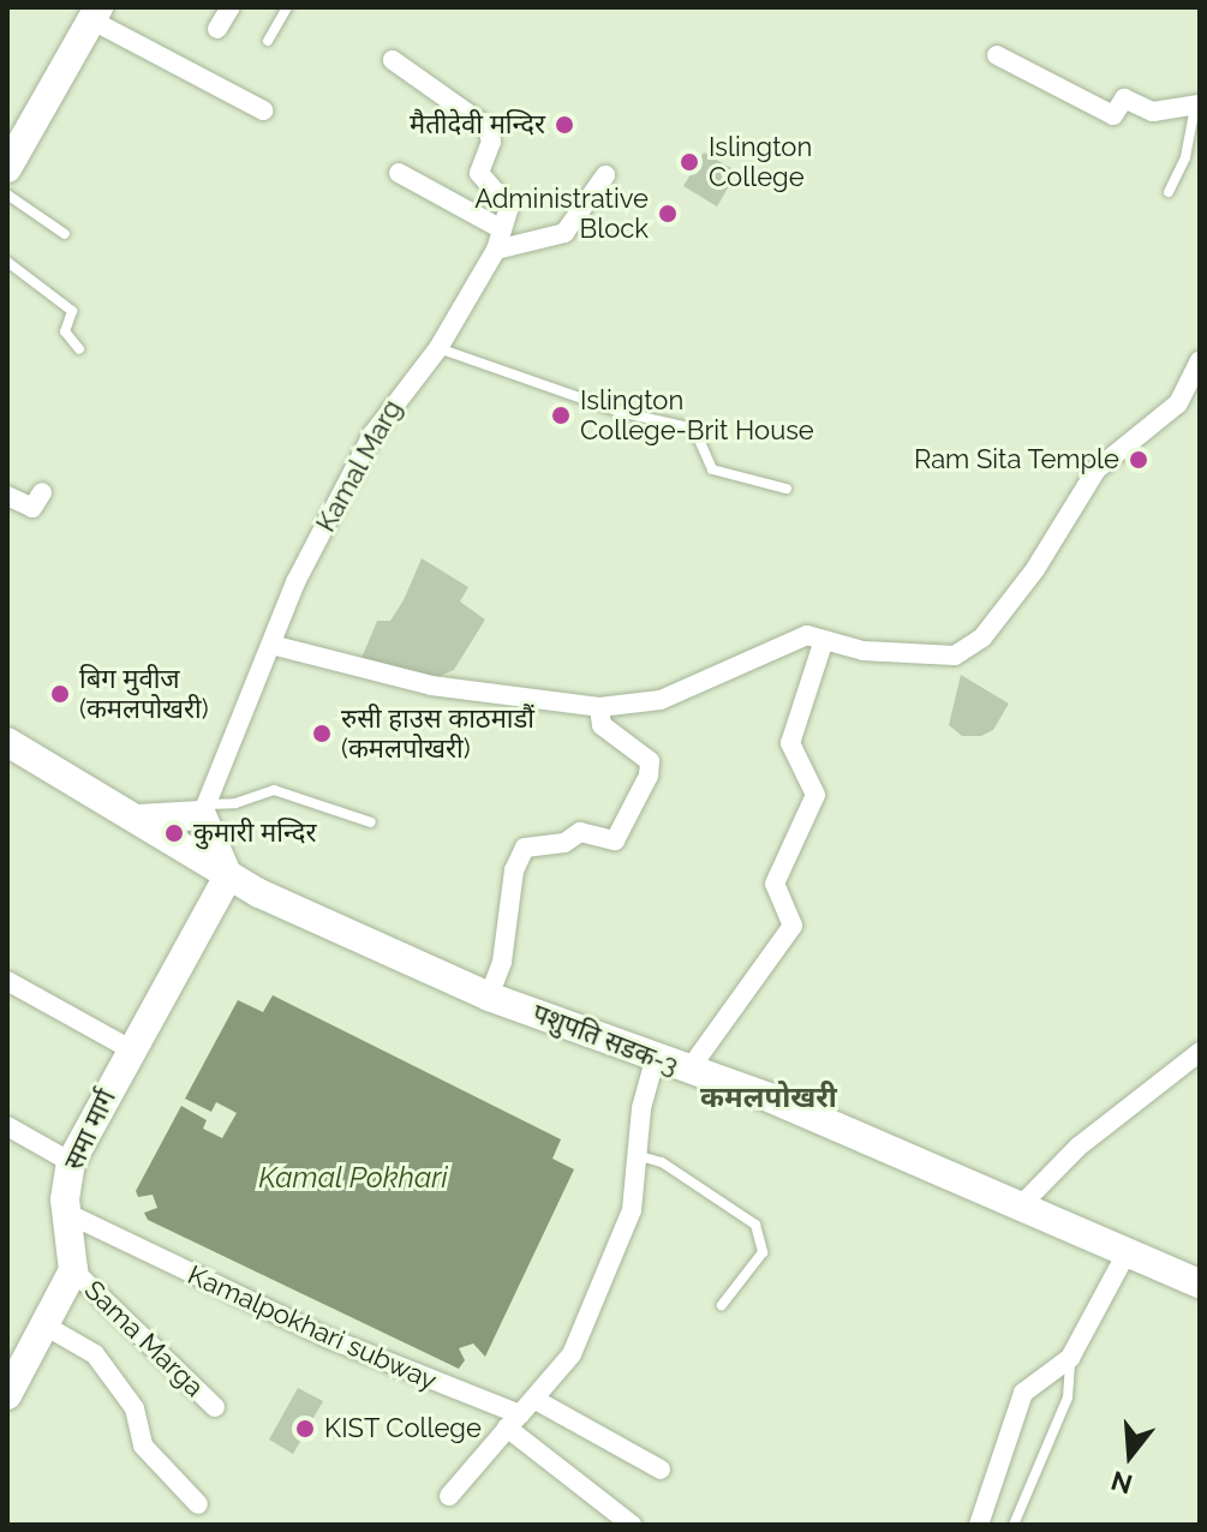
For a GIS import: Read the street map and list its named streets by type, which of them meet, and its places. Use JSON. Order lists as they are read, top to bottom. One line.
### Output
{"streets":{"main road":["पशुपति सडक-3","समा मार्ग"],"street":["Kamal Marg","Kamalpokhari subway","Sama Marga"]},"crossings":[["पशुपति सडक-3","समा मार्ग"],["समा मार्ग","Kamalpokhari subway"],["समा मार्ग","Sama Marga"]],"districts":["कमलपोखरी"],"water":["Kamal Pokhari"],"places":["मैतीदेवी मन्दिर","Islington College","Administrative Block","Islington College-Brit House","Ram Sita Temple","बिग मुवीज (कमलपोखरी)","रुसी हाउस काठमाडौं (कमलपोखरी)","कुमारी मन्दिर","KIST College"],"north":"bottom"}
